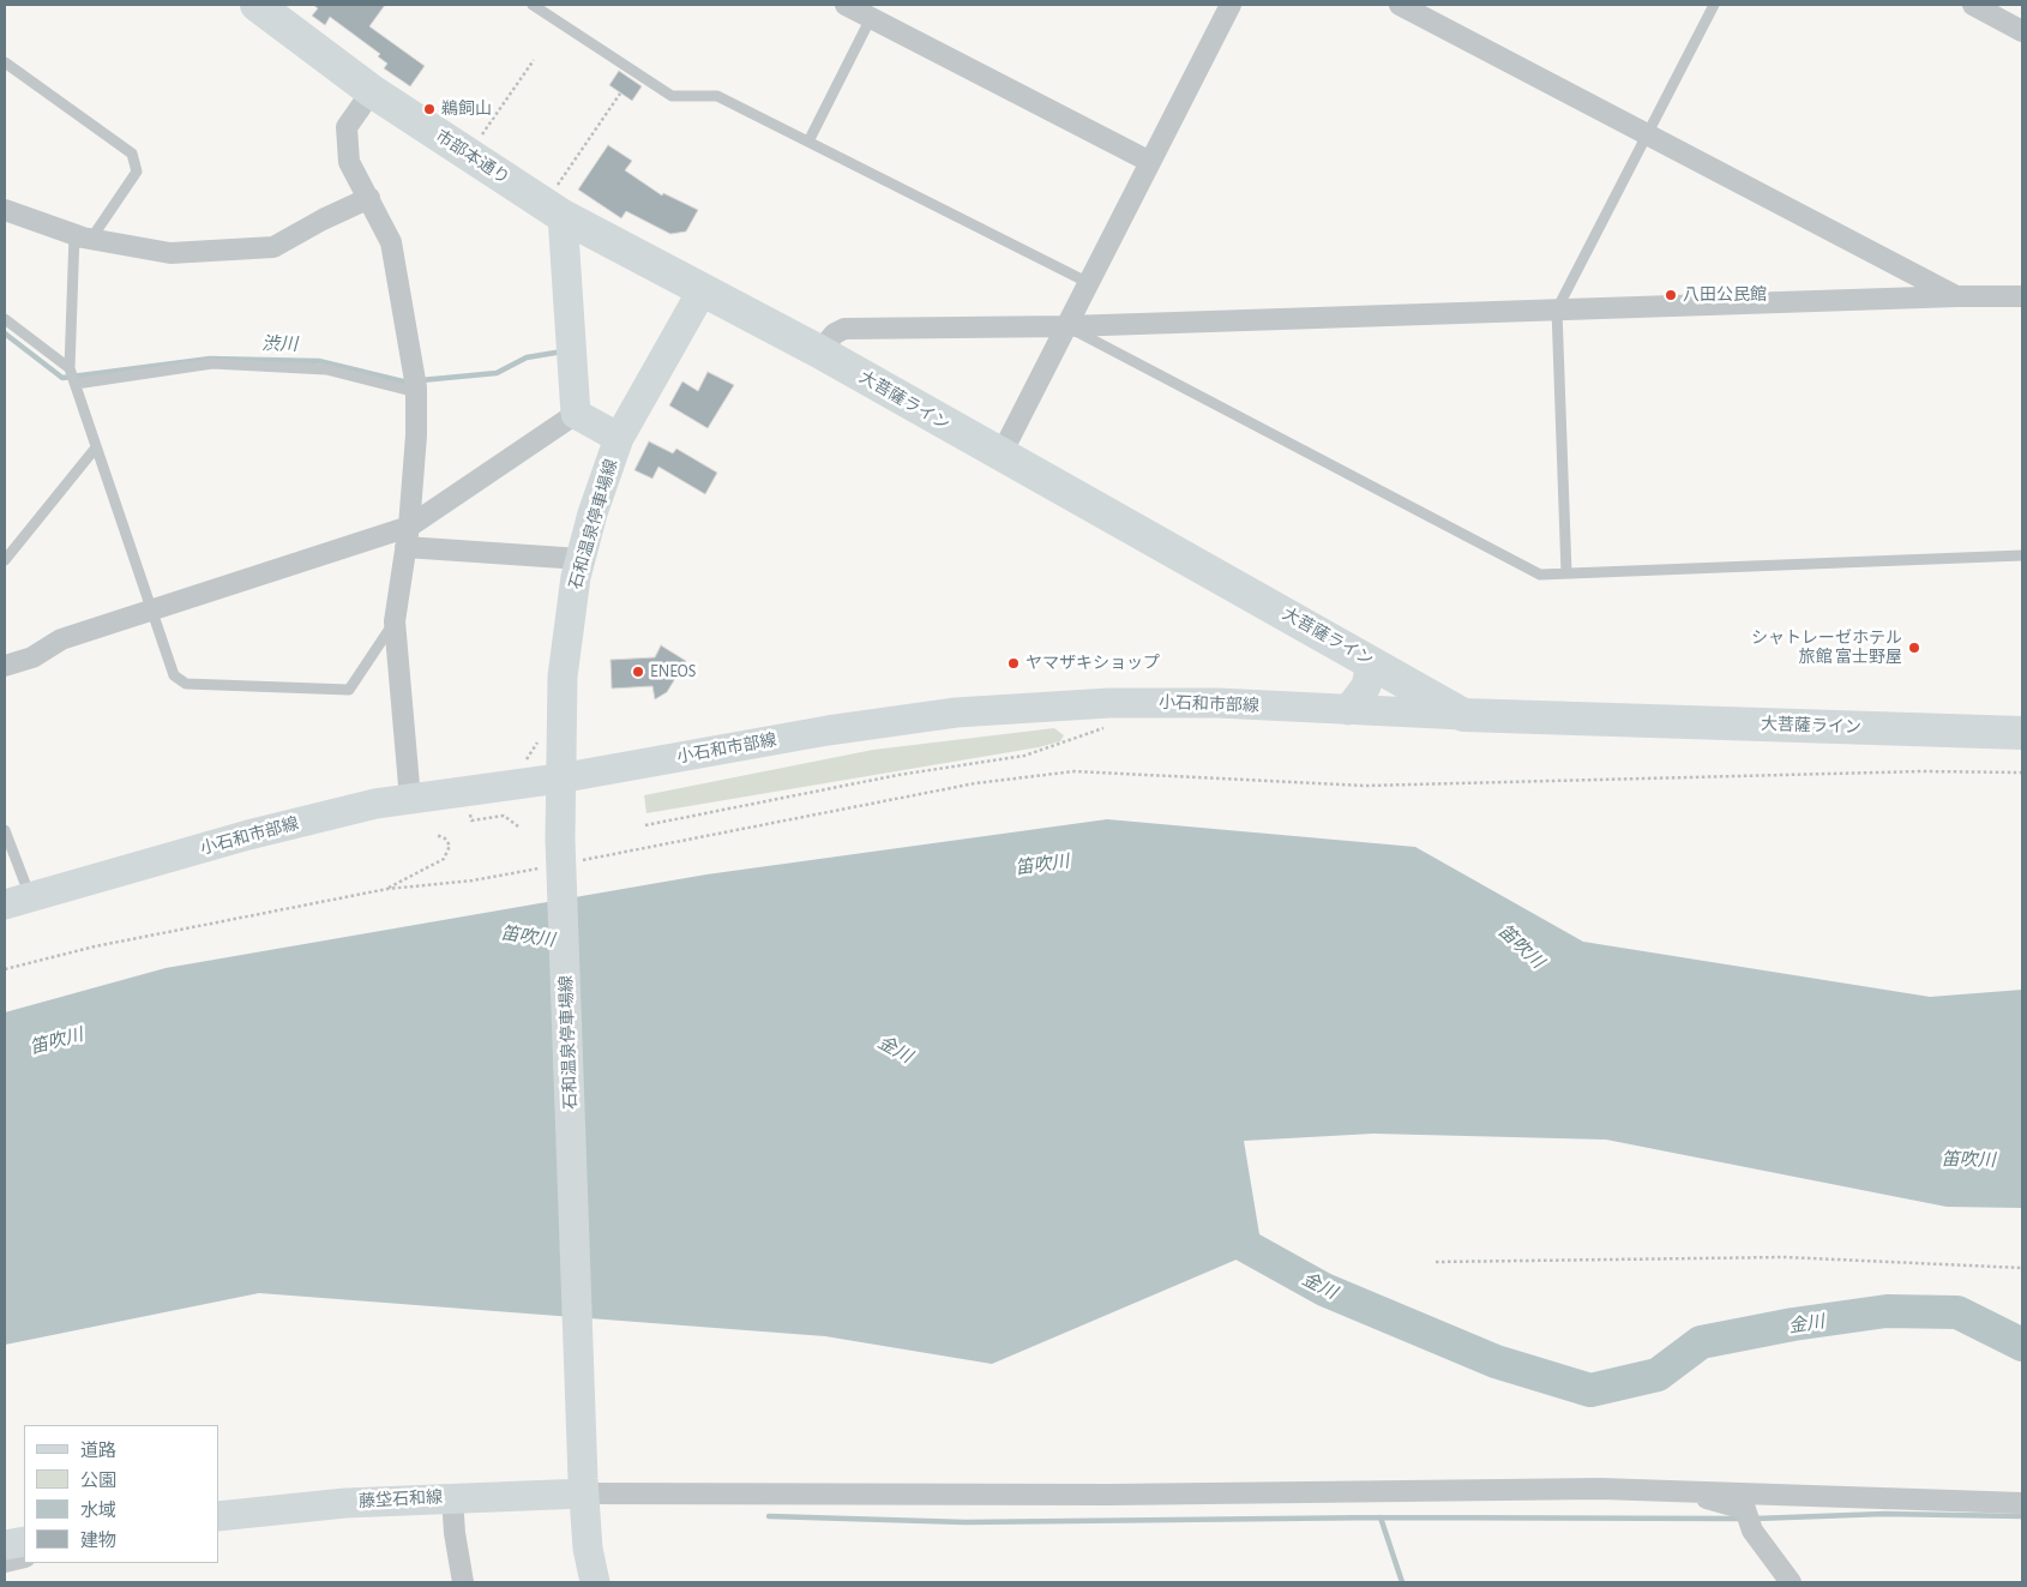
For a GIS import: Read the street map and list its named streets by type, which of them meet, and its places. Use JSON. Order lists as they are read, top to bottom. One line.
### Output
{"streets":{"highway":["市部本通り","大菩薩ライン"],"main road":["石和温泉停車場線","小石和市部線","藤垈石和線"]},"crossings":[["市部本通り","大菩薩ライン"],["市部本通り","石和温泉停車場線"],["大菩薩ライン","石和温泉停車場線"],["大菩薩ライン","小石和市部線"],["石和温泉停車場線","小石和市部線"],["石和温泉停車場線","藤垈石和線"]],"water":["渋川","笛吹川","金川"],"places":["鵜飼山","八田公民館","シャトレーゼホテル 旅館 富士野屋","ヤマザキショップ","ENEOS"],"legend":["道路","公園","水域","建物"]}
